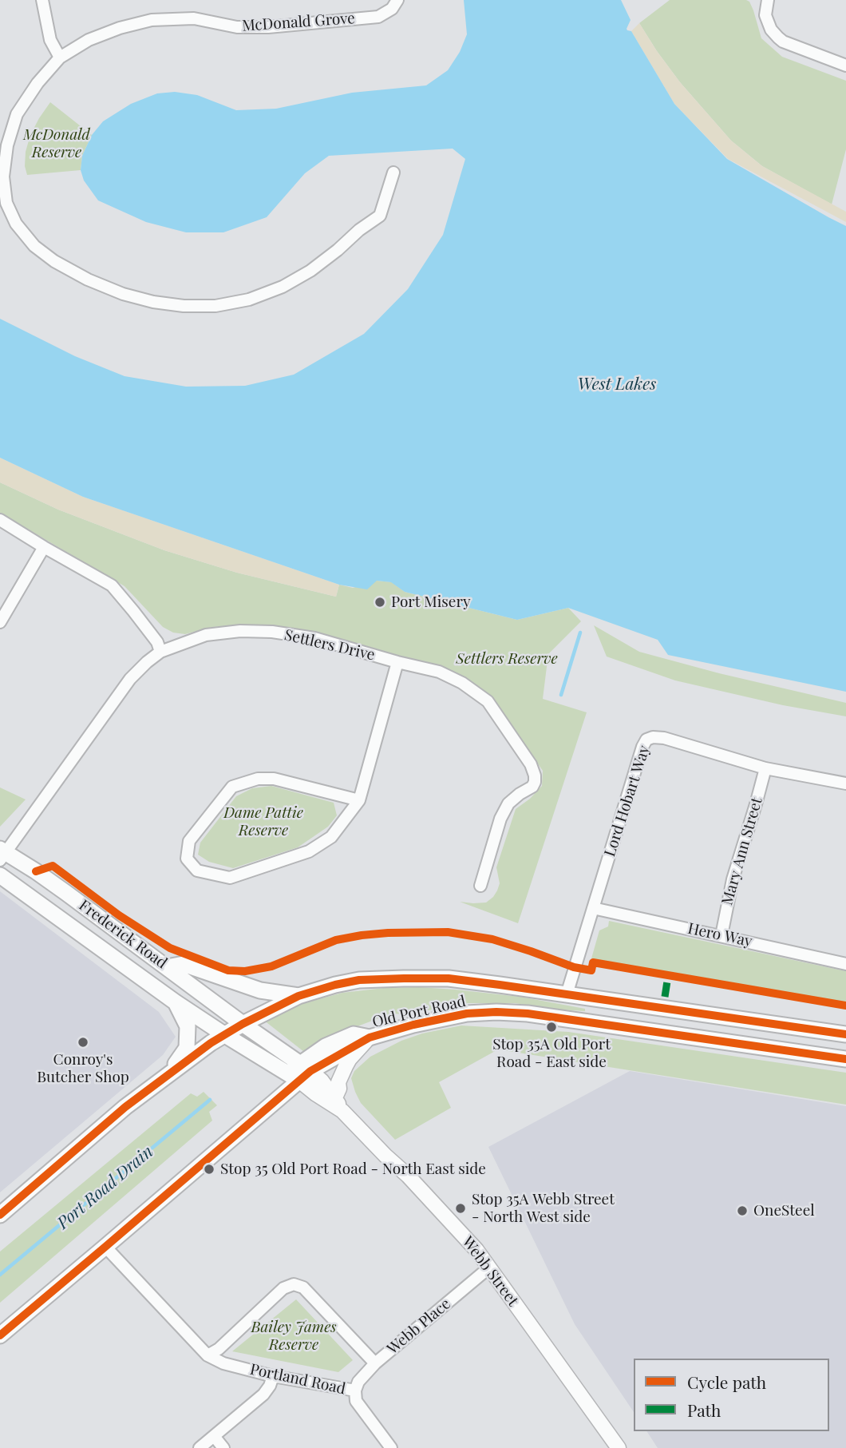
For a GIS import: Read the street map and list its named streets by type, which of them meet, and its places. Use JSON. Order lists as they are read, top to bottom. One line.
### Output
{"streets":{"main road":["Frederick Road","Old Port Road"],"street":["McDonald Grove","Settlers Drive","Lord Hobart Way","Mary Ann Street","Hero Way","Webb Street","Webb Place","Portland Road"]},"crossings":[["Settlers Drive","Frederick Road"],["Lord Hobart Way","Mary Ann Street"],["Lord Hobart Way","Hero Way"],["Lord Hobart Way","Old Port Road"],["Mary Ann Street","Hero Way"],["Frederick Road","Old Port Road"],["Frederick Road","Webb Street"],["Old Port Road","Webb Street"],["Webb Street","Webb Place"],["Webb Place","Portland Road"]],"water":["West Lakes","Port Road Drain"],"parks":["McDonald Reserve","Settlers Reserve","Dame Pattie Reserve","Bailey James Reserve"],"places":["Port Misery","Stop 35A Old Port Road - East side","Conroy's Butcher Shop","Stop 35 Old Port Road - North East side","Stop 35A Webb Street - North West side","OneSteel"],"legend":["Cycle path","Path"]}
